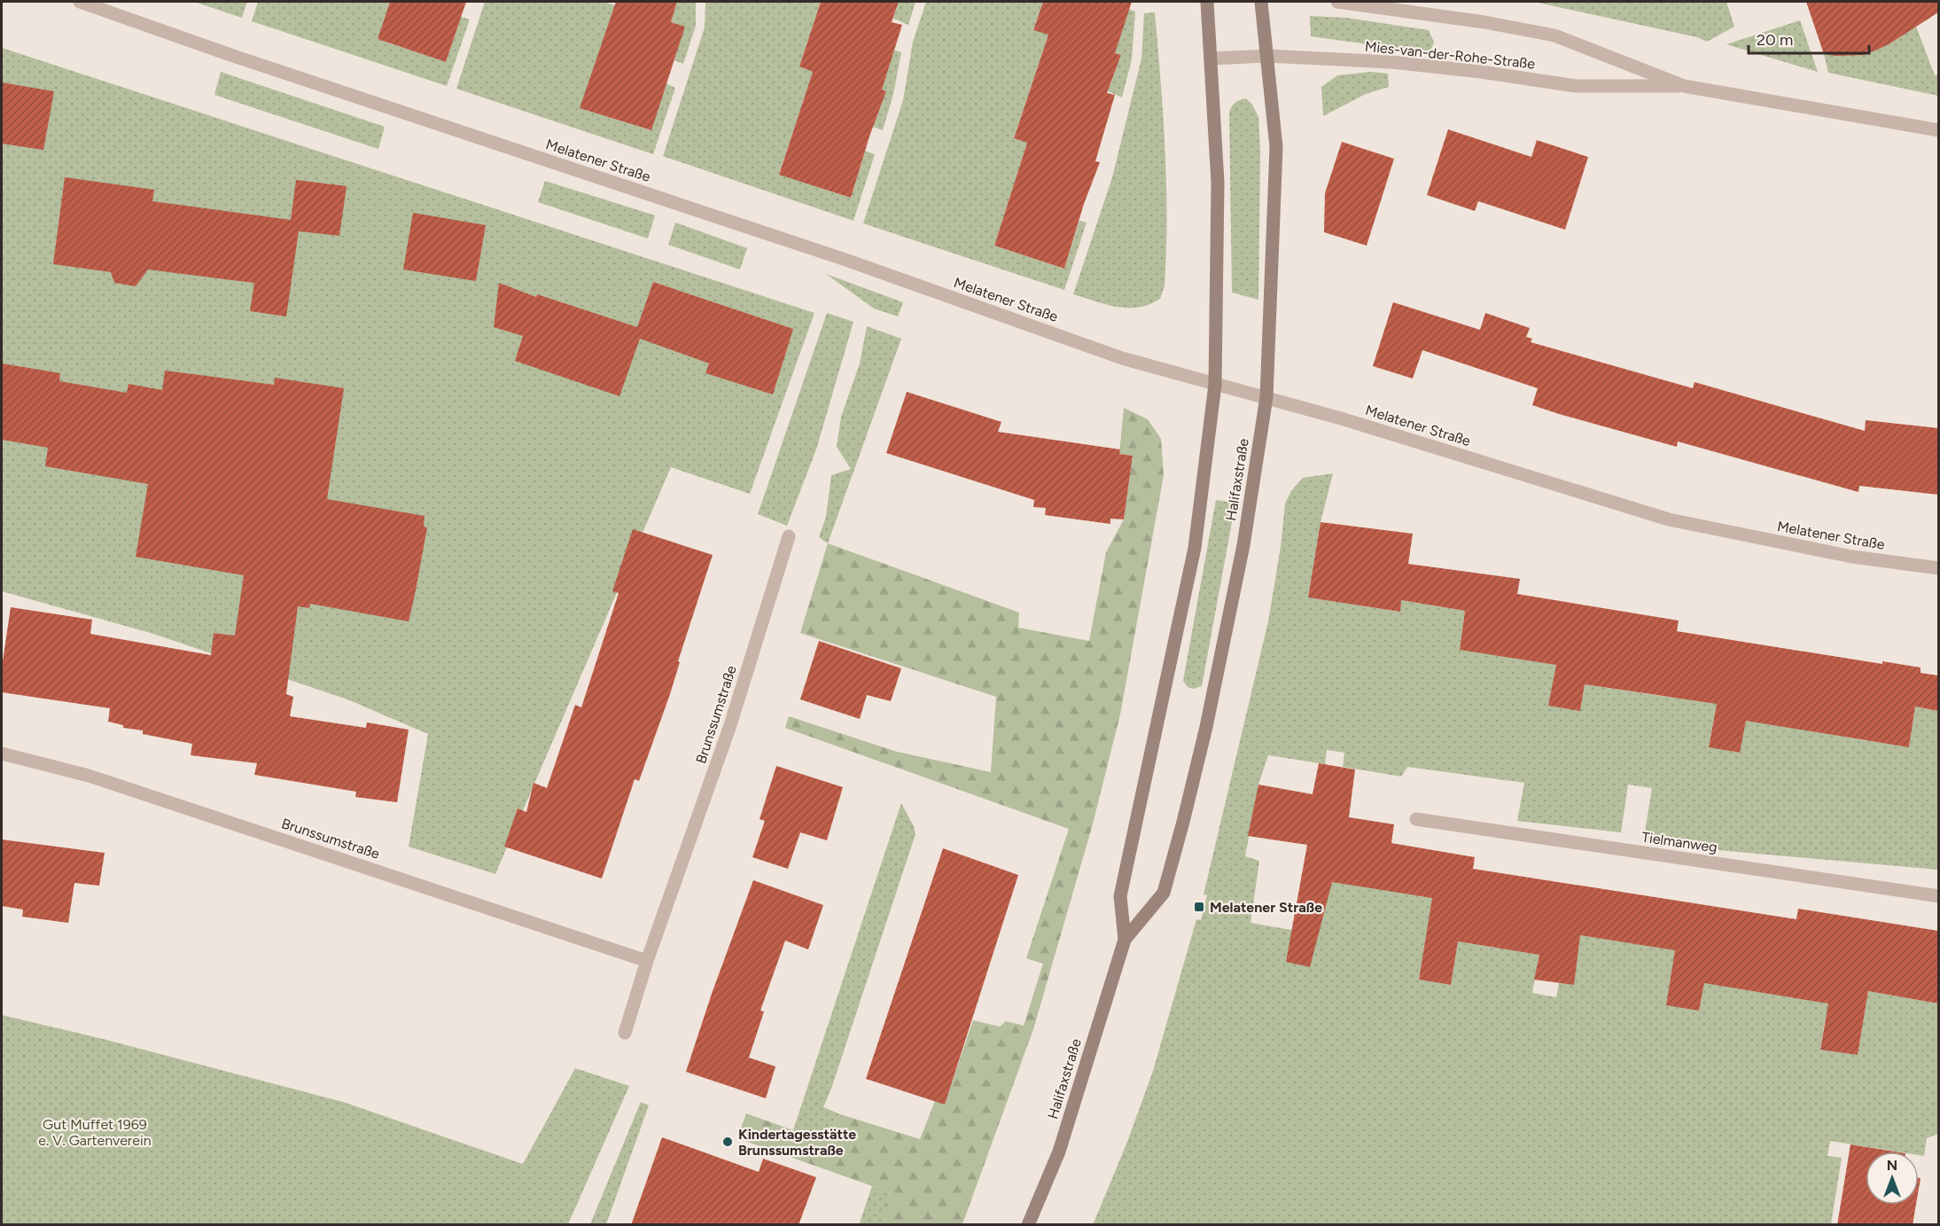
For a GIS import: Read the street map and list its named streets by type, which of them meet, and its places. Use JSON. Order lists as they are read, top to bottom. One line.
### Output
{"streets":{"main road":["Halifaxstraße"],"street":["Mies-van-der-Rohe-Straße","Melatener Straße","Brunssumstraße","Tielmanweg"]},"crossings":[["Mies-van-der-Rohe-Straße","Halifaxstraße"],["Melatener Straße","Halifaxstraße"]],"parks":["Gut Muffet 1969 e. V. Gartenverein"],"places":{"transit":["Melatener Straße"],"other":["Kindertagesstätte Brunssumstraße"]},"scale_bar":"20 m","north":"top"}
